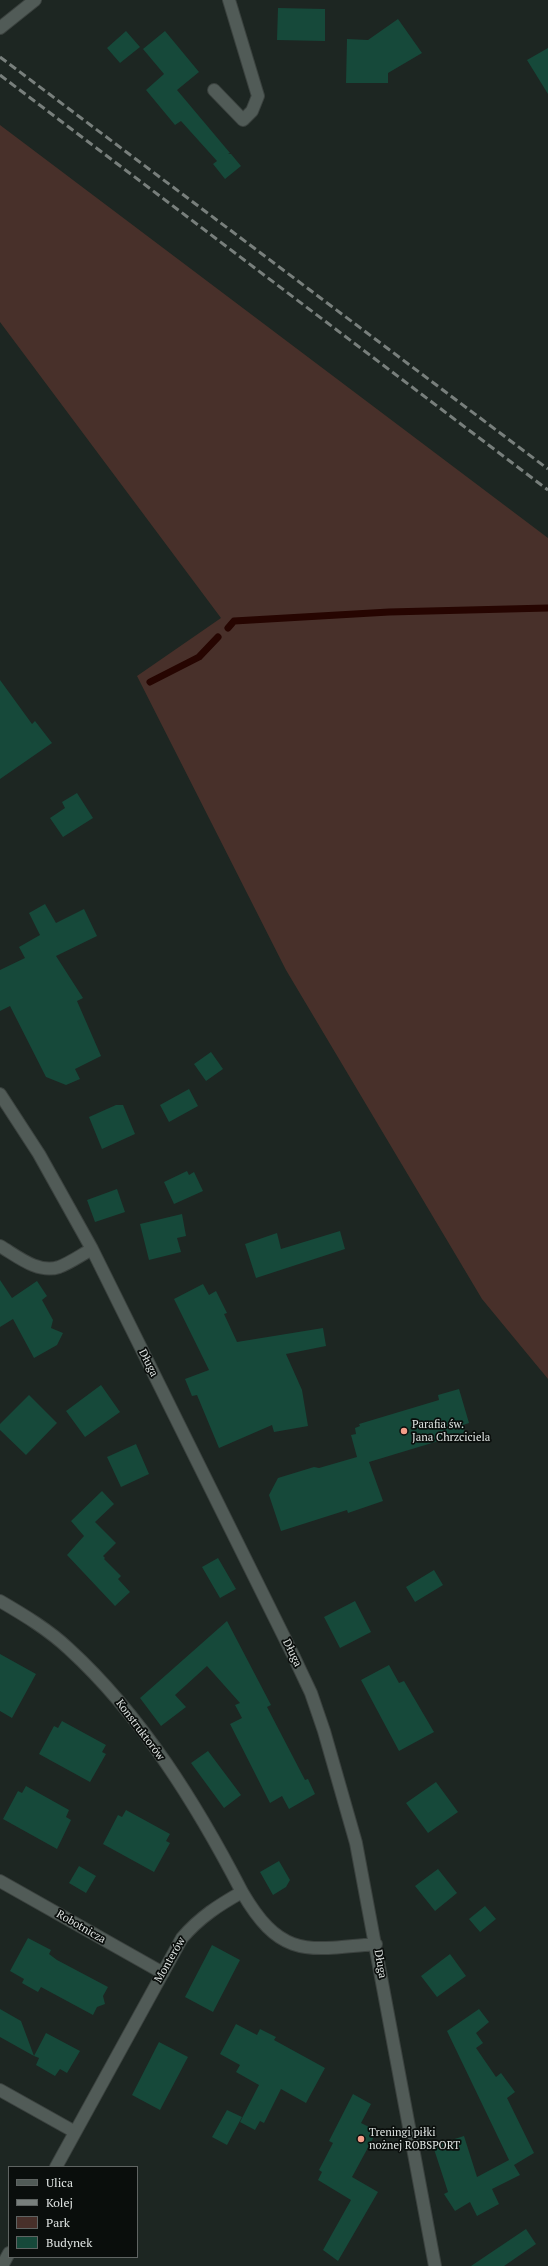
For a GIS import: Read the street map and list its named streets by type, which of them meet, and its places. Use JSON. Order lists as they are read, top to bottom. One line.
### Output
{"streets":{"street":["Długa","Konstruktorów","Robotnicza","Monterów"]},"crossings":[["Konstruktorów","Monterów"],["Robotnicza","Monterów"]],"places":["Parafia św. Jana Chrzciciela","Treningi piłki nożnej ROBSPORT"],"legend":["Ulica","Kolej","Park","Budynek"]}
